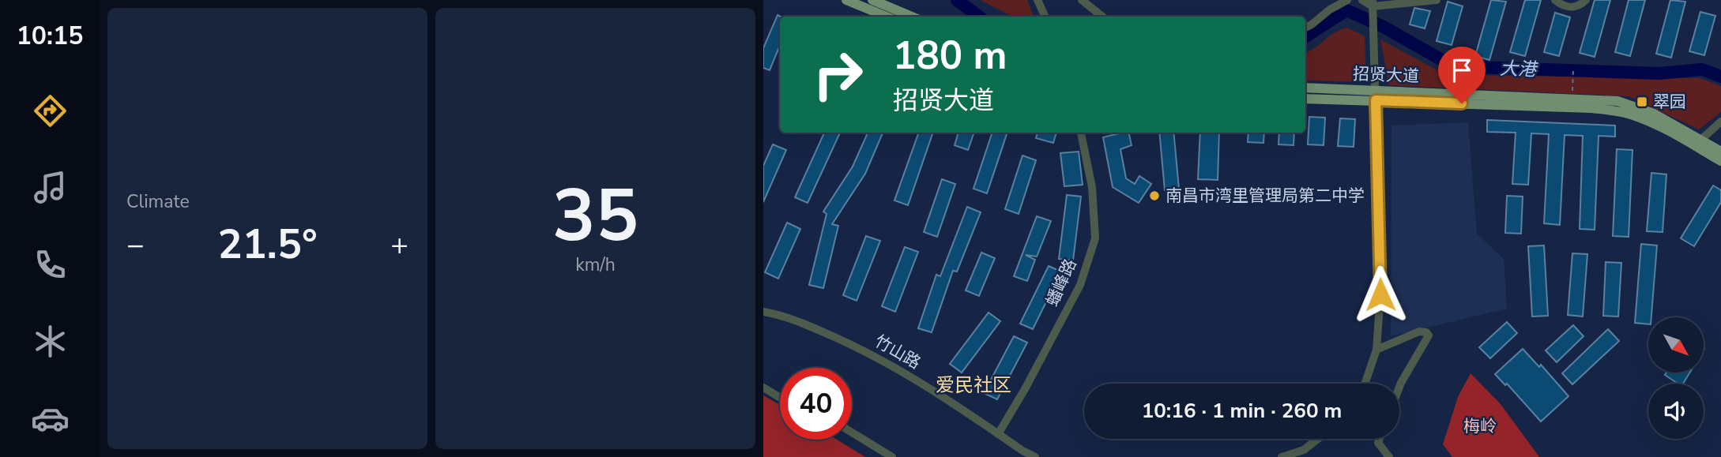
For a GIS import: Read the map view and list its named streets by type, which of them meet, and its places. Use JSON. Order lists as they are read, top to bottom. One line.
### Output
{"streets":{"main road":["招贤大道"],"street":["蟠峰路","竹山路"]},"crossings":[["蟠峰路","竹山路"]],"districts":["爱民社区"],"water":["大港"],"parks":["梅岭"],"places":{"transit":["翠园"],"other":["南昌市湾里管理局第二中学"]},"north":"bottom right","page":{"tabs":"10:15","tile":["Climate",["35","km/h"]],"turn":["180 m","招贤大道"],"heat":["−","21.5°","+"],"limit":"40","trip":"10:16 · 1 min · 260 m"}}
